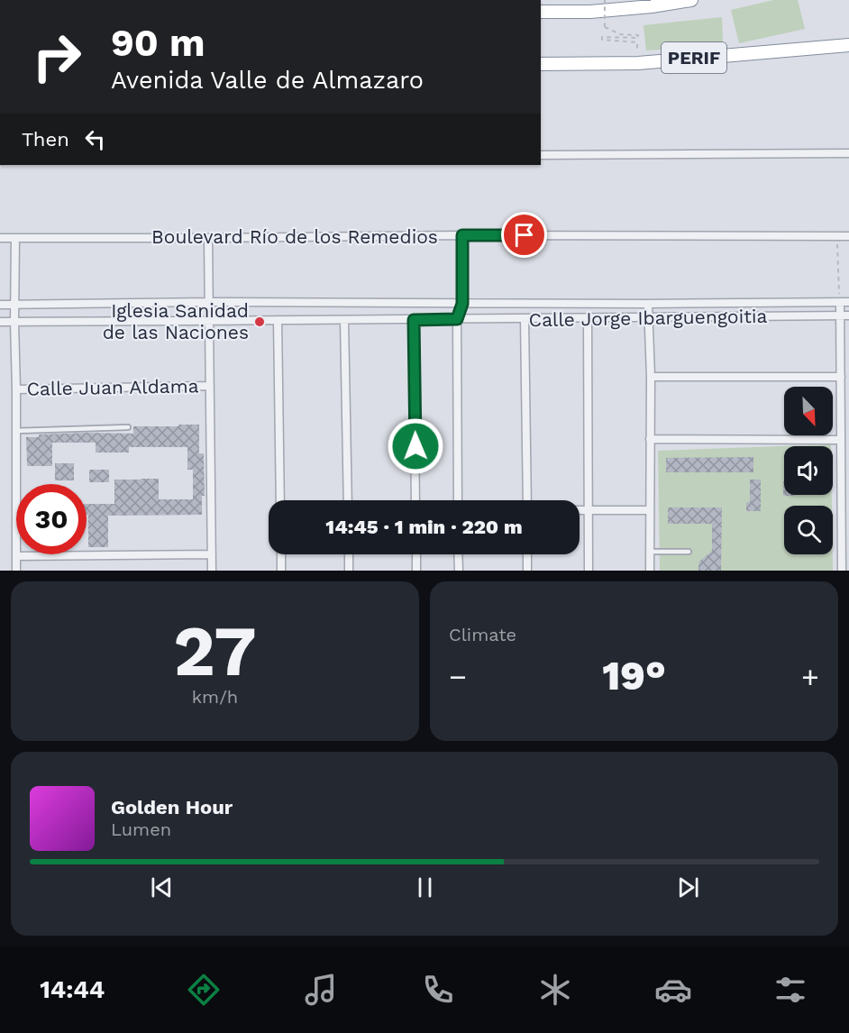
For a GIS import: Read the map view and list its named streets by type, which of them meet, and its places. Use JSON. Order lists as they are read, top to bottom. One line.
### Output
{"streets":{"highway":["PERIF"],"street":["Boulevard Río de los Remedios","Calle Jorge Ibarguengoitia","Calle Juan Aldama"]},"places":["Iglesia Sanidad de las Naciones"],"north":"bottom right","page":{"turn":["90 m","Avenida Valle de Almazaro"],"then":"Then","limit":"30","trip":"14:45 · 1 min · 220 m","tile":[["27","km/h"],"Climate"],"heat":["−","19°","+"],"song":["Golden Hour","Lumen"],"tabs":"14:44"}}
